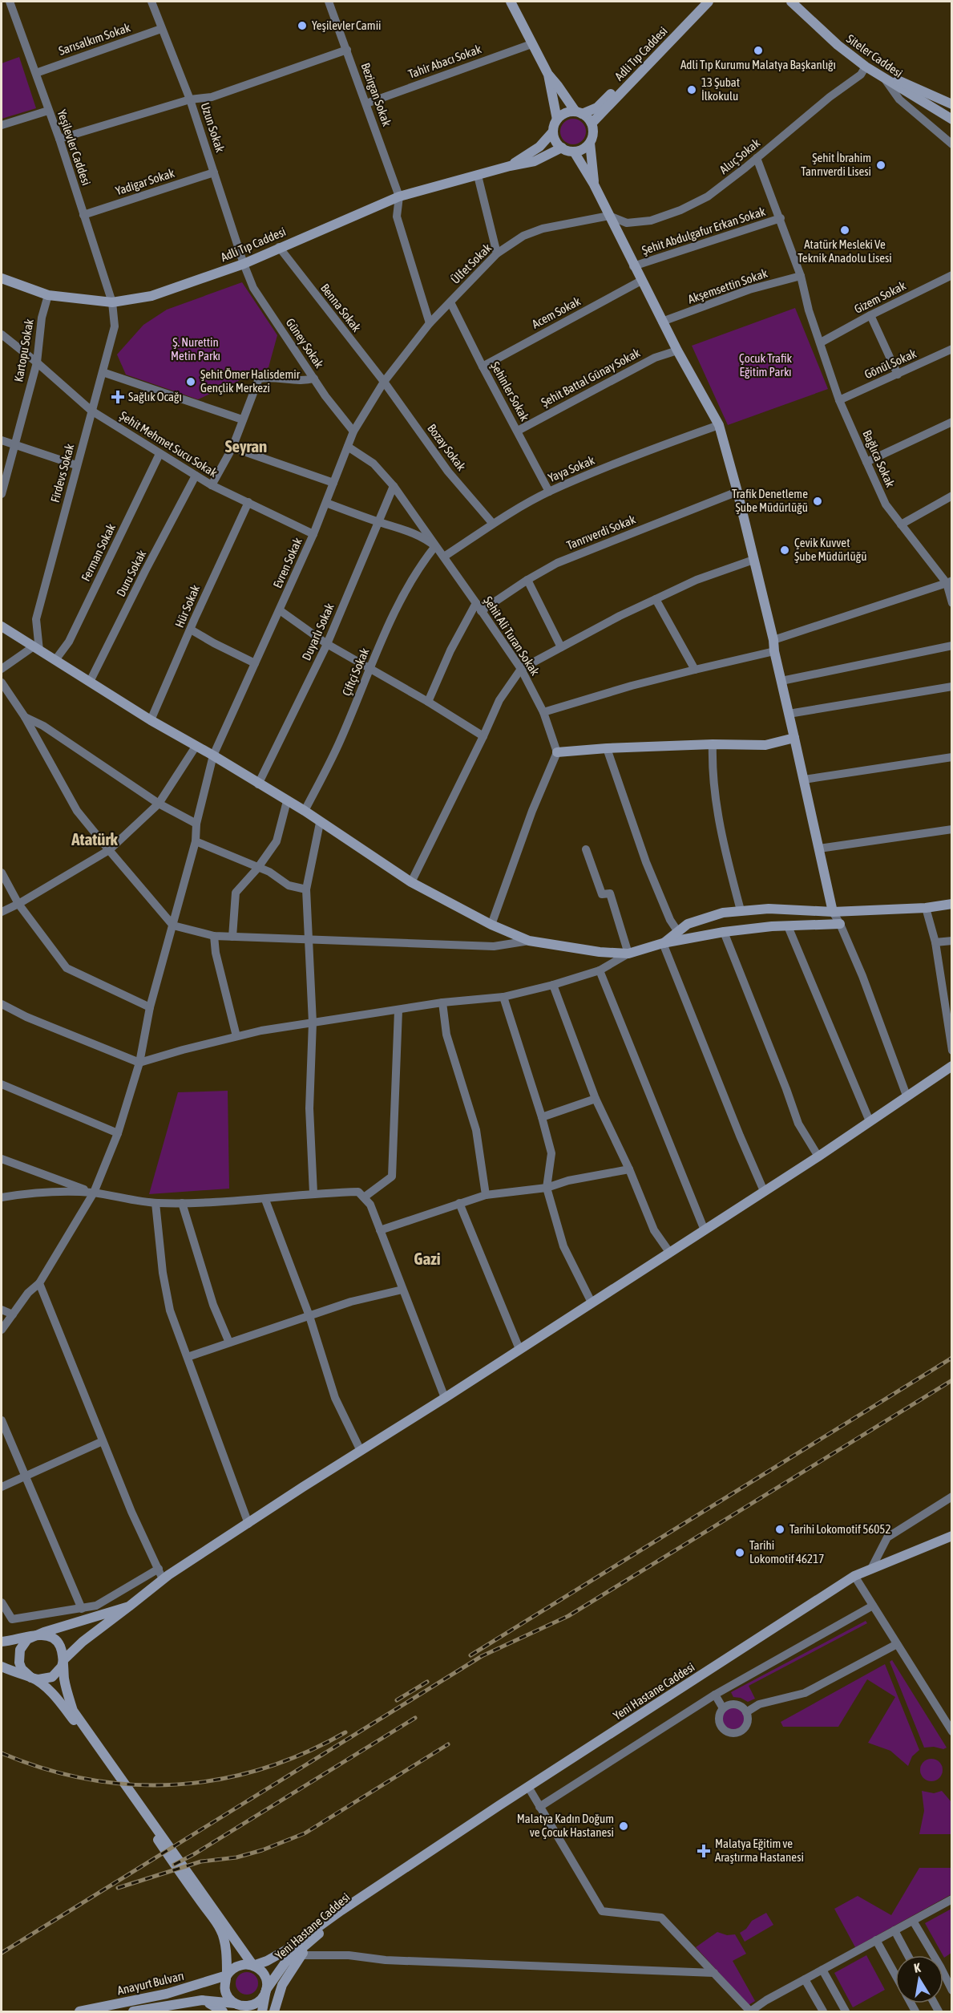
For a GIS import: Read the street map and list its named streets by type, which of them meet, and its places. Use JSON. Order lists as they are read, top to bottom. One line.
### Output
{"streets":{"street":["Sarısalkım Sokak","Adli Tıp Caddesi","Siteler Caddesi","Tahir Abacı Sokak","Bezirgan Sokak","Uzun Sokak","Yeşilevler Caddesi","Aluç Sokak","Yadigar Sokak","Şehit Abdulgafur Erkan Sokak","Ülfet Sokak","Akşemsettin Sokak","Gizem Sokak","Benna Sokak","Acem Sokak","Güney Sokak","Kartopu Sokak","Gönül Sokak","Şehit Battal Günay Sokak","Şehinler Sokak","Şehit Mehmet Sucu Sokak","Bozay Sokak","Bağlıca Sokak","Yaya Sokak","Firdevs Sokak","Tanrıverdi Sokak","Ferman Sokak","Evren Sokak","Duru Sokak","Hür Sokak","Duyarlı Sokak","Şehit Ali Turan Sokak","Çiftçi Sokak","Yeni Hastane Caddesi","Anayurt Bulvarı"]},"crossings":[["Sarısalkım Sokak","Uzun Sokak"],["Sarısalkım Sokak","Yeşilevler Caddesi"],["Adli Tıp Caddesi","Bezirgan Sokak"],["Adli Tıp Caddesi","Uzun Sokak"],["Adli Tıp Caddesi","Yeşilevler Caddesi"],["Adli Tıp Caddesi","Benna Sokak"],["Adli Tıp Caddesi","Güney Sokak"],["Adli Tıp Caddesi","Kartopu Sokak"],["Adli Tıp Caddesi","Firdevs Sokak"],["Siteler Caddesi","Aluç Sokak"],["Tahir Abacı Sokak","Bezirgan Sokak"],["Uzun Sokak","Yadigar Sokak"],["Uzun Sokak","Güney Sokak"],["Yeşilevler Caddesi","Yadigar Sokak"],["Yeşilevler Caddesi","Firdevs Sokak"],["Aluç Sokak","Ülfet Sokak"],["Aluç Sokak","Bağlıca Sokak"],["Şehit Abdulgafur Erkan Sokak","Bağlıca Sokak"],["Ülfet Sokak","Benna Sokak"],["Ülfet Sokak","Şehinler Sokak"],["Ülfet Sokak","Bozay Sokak"],["Ülfet Sokak","Evren Sokak"],["Akşemsettin Sokak","Bağlıca Sokak"],["Gizem Sokak","Bağlıca Sokak"],["Benna Sokak","Bozay Sokak"],["Benna Sokak","Evren Sokak"],["Acem Sokak","Şehinler Sokak"],["Güney Sokak","Evren Sokak"],["Kartopu Sokak","Şehit Mehmet Sucu Sokak"],["Gönül Sokak","Bağlıca Sokak"],["Şehit Battal Günay Sokak","Şehinler Sokak"],["Şehinler Sokak","Yaya Sokak"],["Şehit Mehmet Sucu Sokak","Firdevs Sokak"],["Şehit Mehmet Sucu Sokak","Ferman Sokak"],["Şehit Mehmet Sucu Sokak","Evren Sokak"],["Şehit Mehmet Sucu Sokak","Duru Sokak"],["Şehit Mehmet Sucu Sokak","Hür Sokak"],["Bozay Sokak","Yaya Sokak"],["Bozay Sokak","Evren Sokak"],["Yaya Sokak","Şehit Ali Turan Sokak"],["Tanrıverdi Sokak","Şehit Ali Turan Sokak"],["Evren Sokak","Şehit Ali Turan Sokak"],["Duyarlı Sokak","Şehit Ali Turan Sokak"],["Şehit Ali Turan Sokak","Çiftçi Sokak"],["Yeni Hastane Caddesi","Anayurt Bulvarı"]],"districts":["Seyran","Atatürk","Gazi"],"parks":["Ş. Nurettin Metin Parkı","Çocuk Trafik Eğitim Parkı"],"places":{"other":["Yeşilevler Camii","Adli Tıp Kurumu Malatya Başkanlığı","13 Şubat İlkokulu","Şehit İbrahim Tanrıverdi Lisesi","Atatürk Mesleki Ve Teknik Anadolu Lisesi","Şehit Ömer Halisdemir Gençlik Merkezi","Trafik Denetleme Şube Müdürlüğü","Çevik Kuvvet Şube Müdürlüğü","Tarihi Lokomotif 56052","Tarihi Lokomotif 46217","Malatya Kadın Doğum ve Çocuk Hastanesi"],"health":["Sağlık Ocağı","Malatya Eğitim ve Araştırma Hastanesi"]},"north":"top"}
